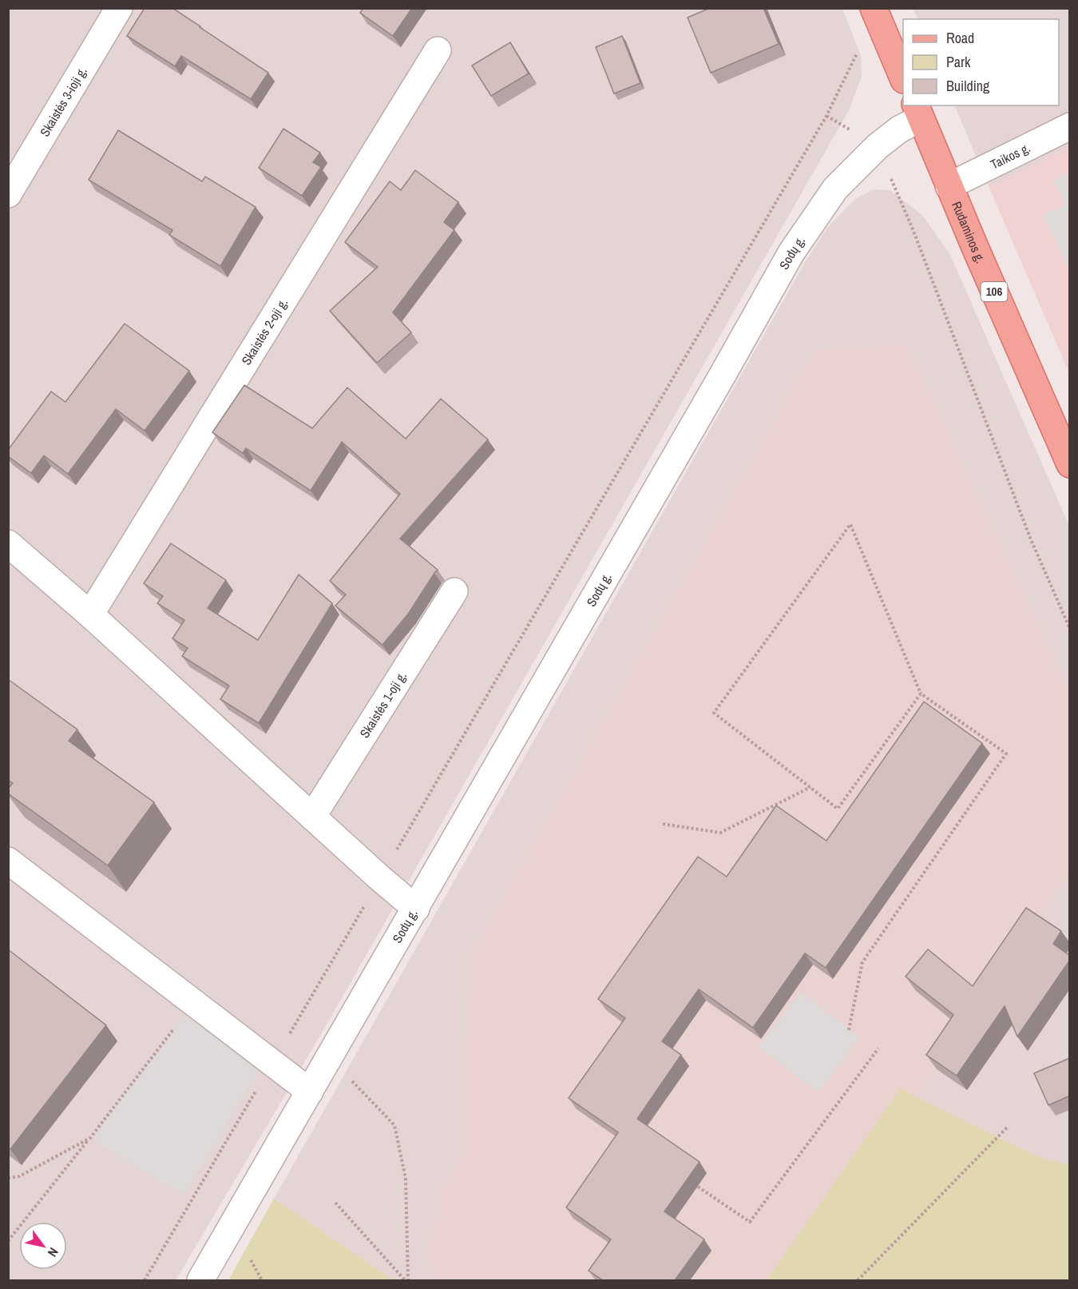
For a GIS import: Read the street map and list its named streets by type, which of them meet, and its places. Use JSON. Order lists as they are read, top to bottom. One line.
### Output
{"streets":{"main road":["Rudaminos g.","106"],"street":["Skaistės 3-ioji g.","Taikos g.","Sodų g.","Skaistės 2-oji g.","Skaistės 1-oji g."]},"crossings":[["Taikos g.","Rudaminos g."],["Rudaminos g.","Sodų g."]],"legend":["Road","Park","Building"],"north":"bottom right"}
